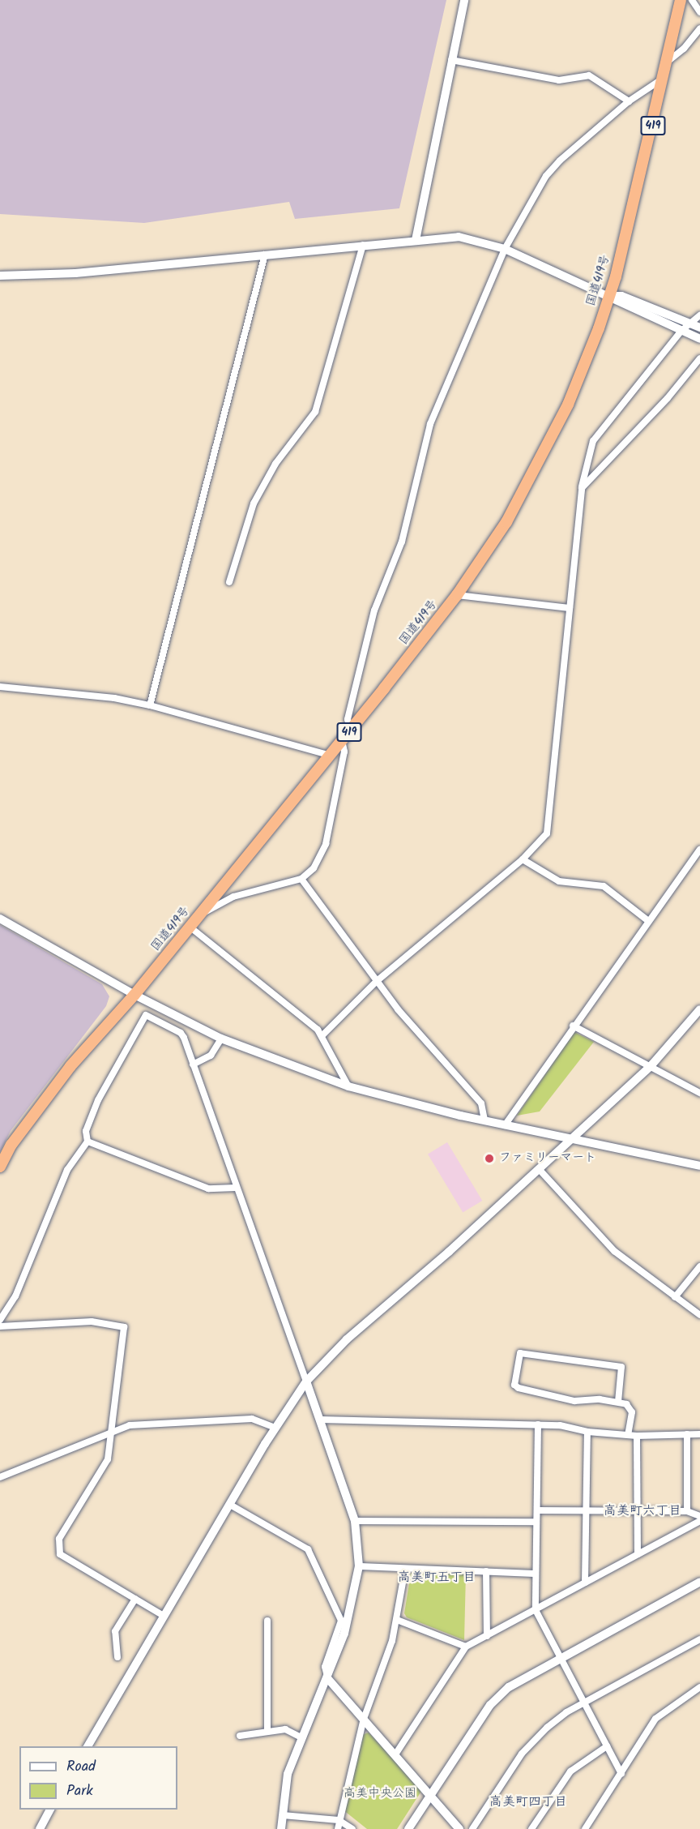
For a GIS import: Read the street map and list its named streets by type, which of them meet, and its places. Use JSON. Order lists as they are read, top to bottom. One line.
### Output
{"streets":{"highway":["419","国道419号"]},"districts":["高美町六丁目","高美町五丁目","高美町四丁目"],"parks":["高美中央公園"],"places":["ファミリーマート"],"legend":["Road","Park"]}
